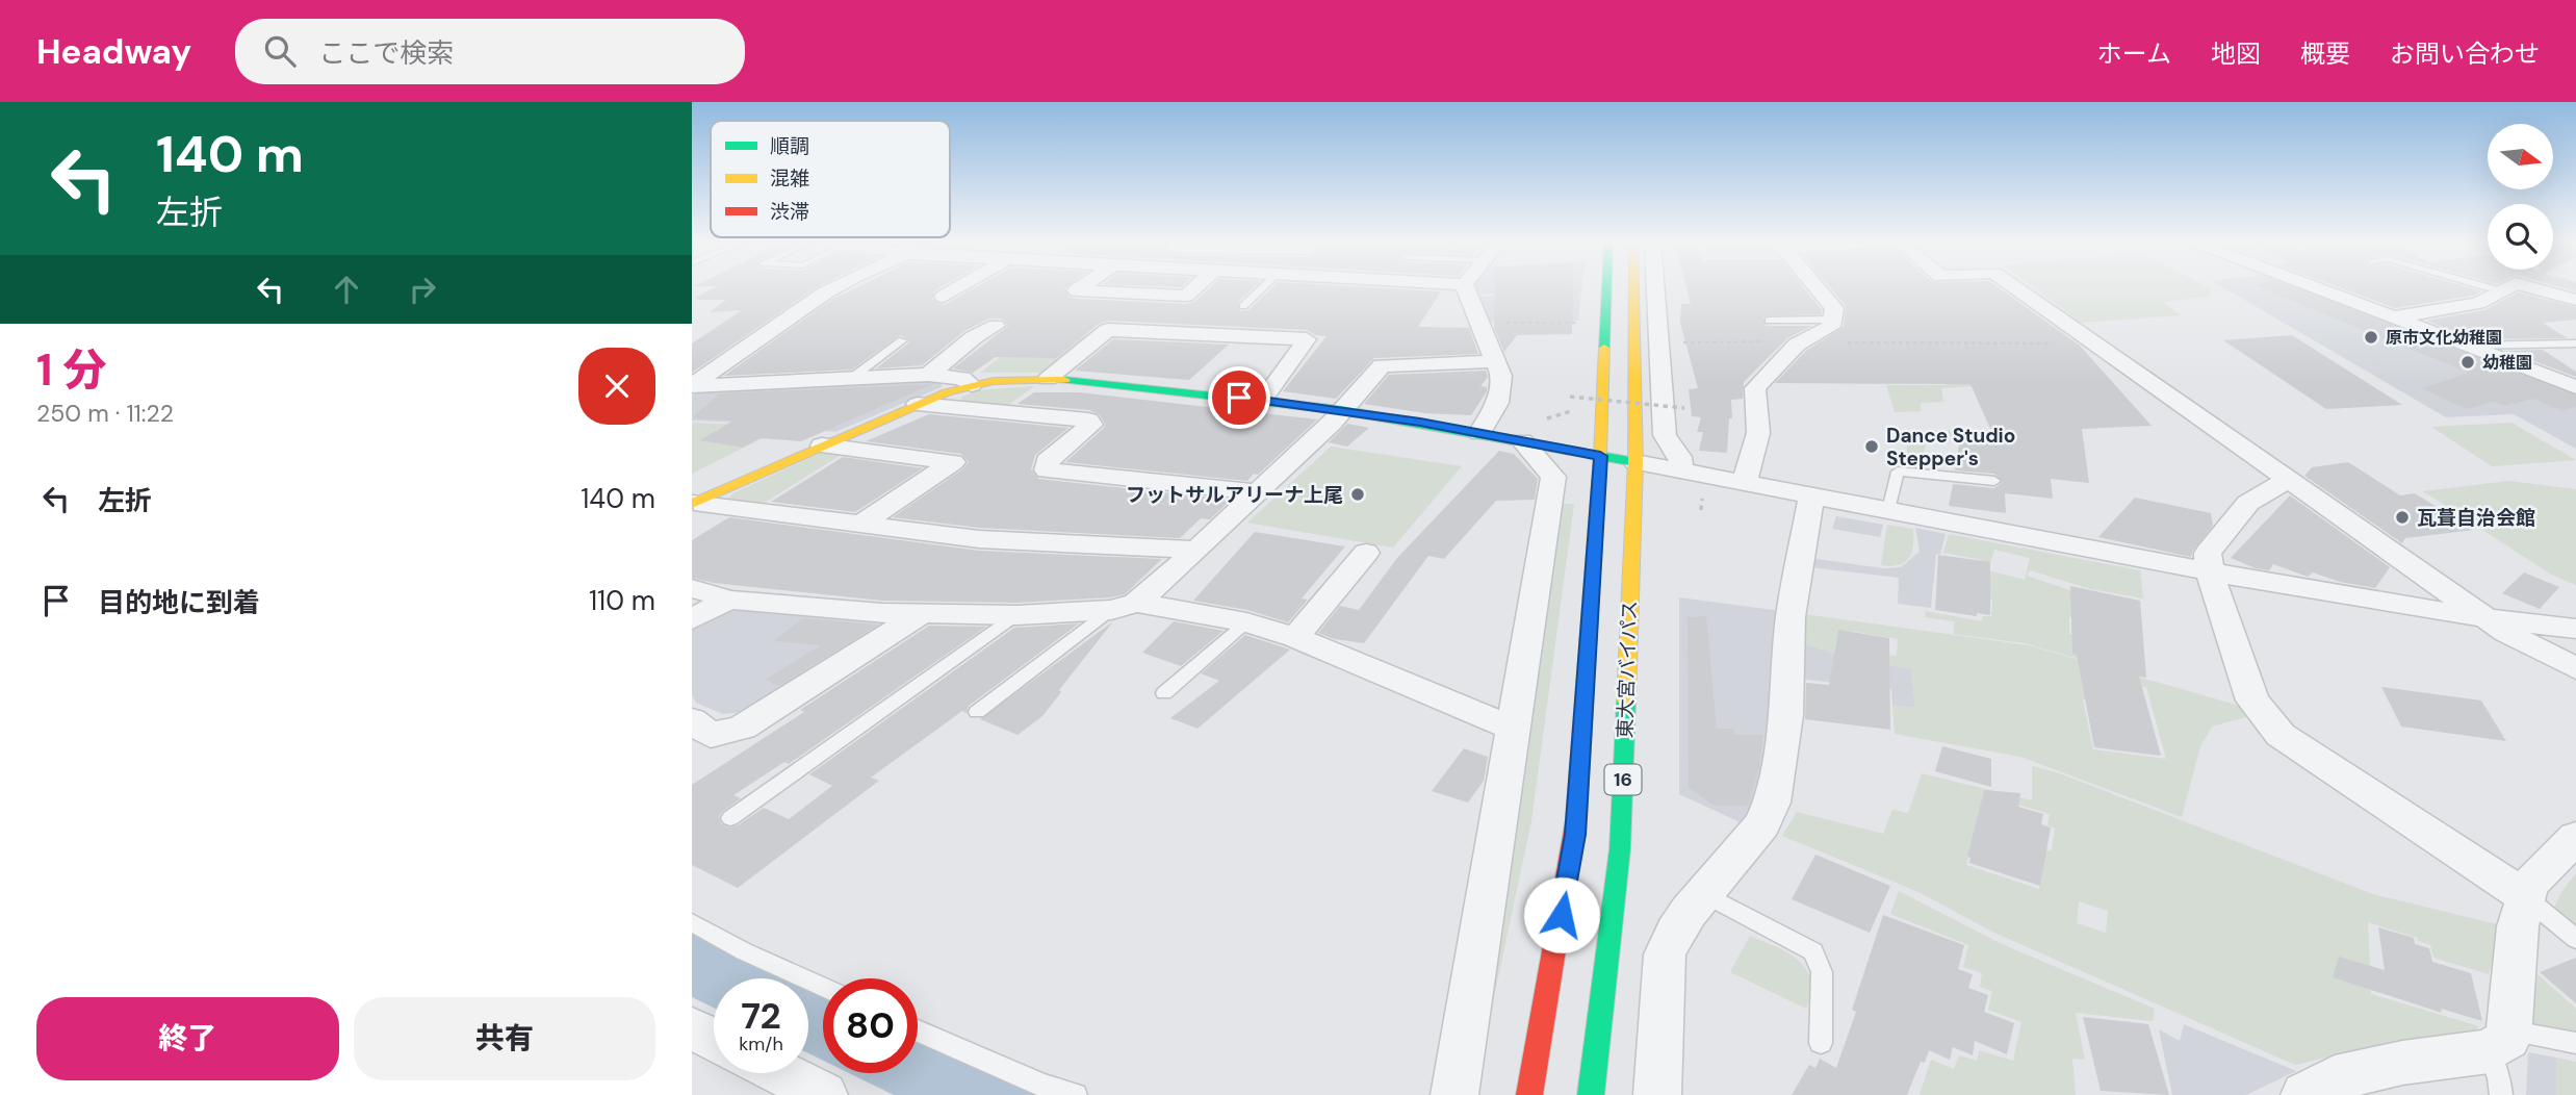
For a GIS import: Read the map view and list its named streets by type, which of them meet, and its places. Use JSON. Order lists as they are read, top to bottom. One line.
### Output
{"streets":{"main road":["東大宮バイパス","16"]},"places":["原市文化幼稚園","幼稚園","Dance Studio Stepper's","フットサルアリーナ上尾","瓦葺自治会館"],"legend":["順調","混雑","渋滞"],"north":"right","page":{"header":"Headway","search":"ここで検索","nav":["ホーム","地図","概要","お問い合わせ"],"turn":["140 m","左折"],"heading":["1 分","250 m · 11:22"],"list":[{"name":"左折","value":"140 m"},{"name":"目的地に到着","value":"110 m"}],"speed":"72 km/h","limit":"80","buttons":["終了","共有"]}}
